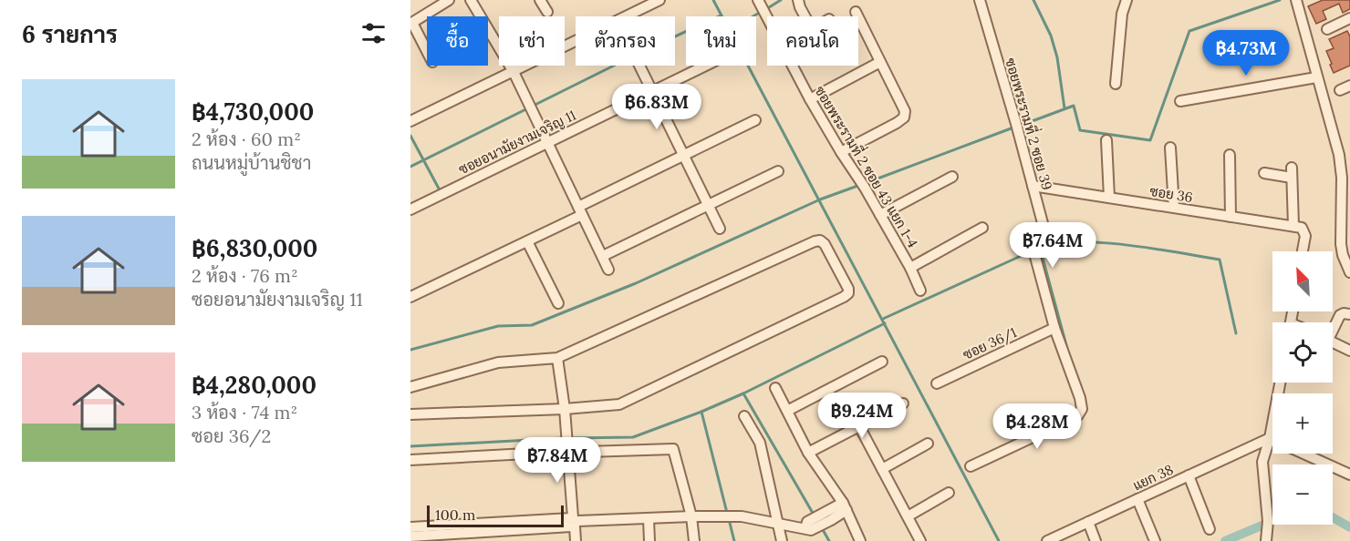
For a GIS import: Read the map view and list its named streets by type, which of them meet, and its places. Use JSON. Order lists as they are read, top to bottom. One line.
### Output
{"streets":{"street":["ซอยพระรามที่ 2 ซอย 39","ซอยอนามัยงามเจริญ 11","ซอยพระรามที่ 2 ซอย 43 แยก 1-4","ซอย 36","ซอย 36/1","แยก 38"]},"crossings":[["ซอยพระรามที่ 2 ซอย 39","ซอย 36"],["ซอยพระรามที่ 2 ซอย 39","ซอย 36/1"]],"scale_bar":"100 m","north":"top left","page":{"heading":"6 รายการ","chip":["ซื้อ","เช่า","ตัวกรอง","ใหม่","คอนโด"],"price":["฿4.73M","฿6.83M","฿7.64M","฿9.24M","฿4.28M","฿7.84M"],"list":[{"name":"฿4,730,000","note":"2 ห้อง · 60 m² · ถนนหมู่บ้านชิชา"},{"name":"฿6,830,000","note":"2 ห้อง · 76 m² · ซอยอนามัยงามเจริญ 11"},{"name":"฿4,280,000","note":"3 ห้อง · 74 m² · ซอย 36/2"}],"map_buttons":["+","−"],"scale":"100 m"}}
